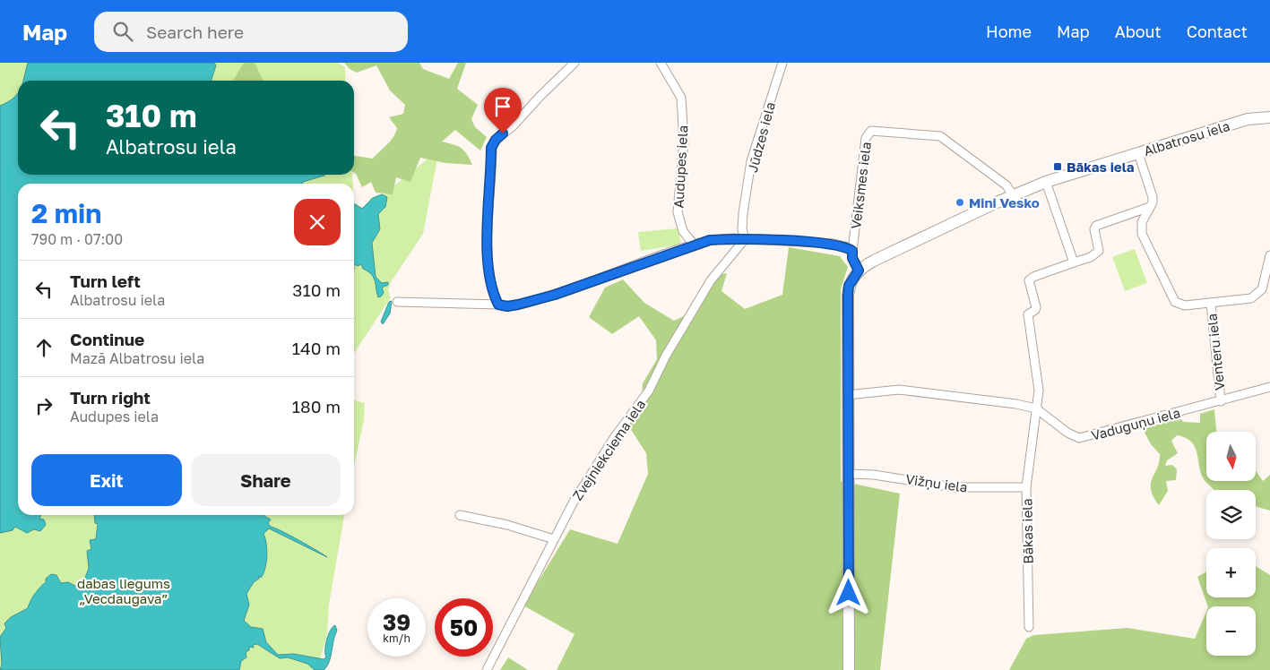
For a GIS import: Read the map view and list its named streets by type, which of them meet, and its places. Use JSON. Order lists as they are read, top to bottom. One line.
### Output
{"streets":{"main road":["Albatrosu iela"],"street":["Jūdzes iela","Audupes iela","Veiksmes iela","Venteru iela","Vaduguņu iela","Zvejniekciema iela","Vižņu iela","Bākas iela"]},"crossings":[["Jūdzes iela","Zvejniekciema iela"],["Albatrosu iela","Veiksmes iela"],["Venteru iela","Vaduguņu iela"],["Vaduguņu iela","Bākas iela"],["Vižņu iela","Bākas iela"]],"parks":["dabas liegums „Vecdaugava”"],"places":{"transit":["Bākas iela"],"other":["Mini Vesko"]},"north":"bottom","page":{"header":"Map","search":"Search here","nav":["Home","Map","About","Contact"],"turn":["310 m","Albatrosu iela"],"heading":["2 min","790 m · 07:00"],"list":[{"name":"Turn left","note":"Albatrosu iela","value":"310 m"},{"name":"Continue","note":"Mazā Albatrosu iela","value":"140 m"},{"name":"Turn right","note":"Audupes iela","value":"180 m"}],"map_buttons":["+","−"],"buttons":["Exit","Share"],"speed":"39 km/h","limit":"50"}}
